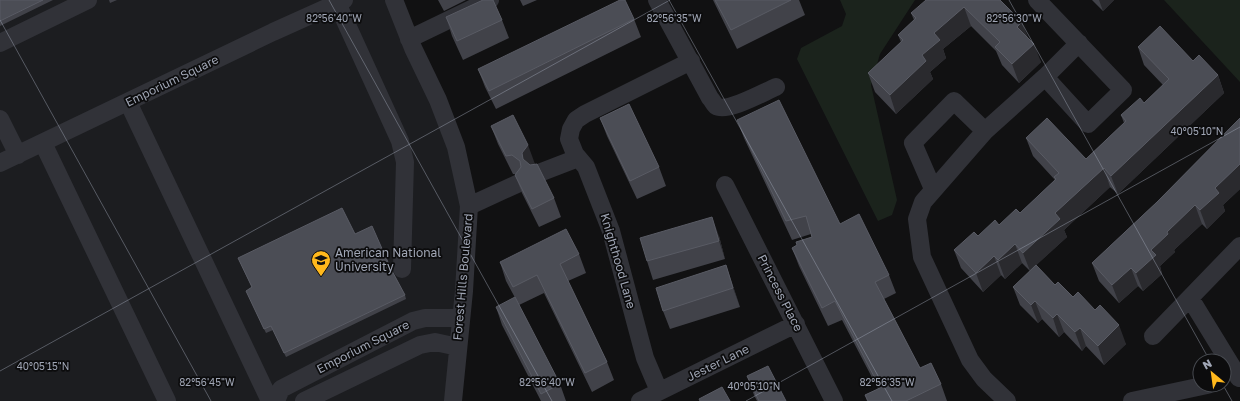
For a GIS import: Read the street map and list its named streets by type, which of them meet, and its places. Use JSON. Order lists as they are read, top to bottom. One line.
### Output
{"streets":{"street":["Emporium Square","Knighthood Lane","Forest Hills Boulevard","Princess Place","Jester Lane"]},"crossings":[["Emporium Square","Forest Hills Boulevard"],["Knighthood Lane","Jester Lane"],["Princess Place","Jester Lane"]],"places":{"school or university":["American National University"]},"north":"top left","coordinates":["82°56'40\"W","82°56'35\"W","82°56'30\"W","40°05'10\"N","40°05'15\"N","82°56'45\"W"]}
